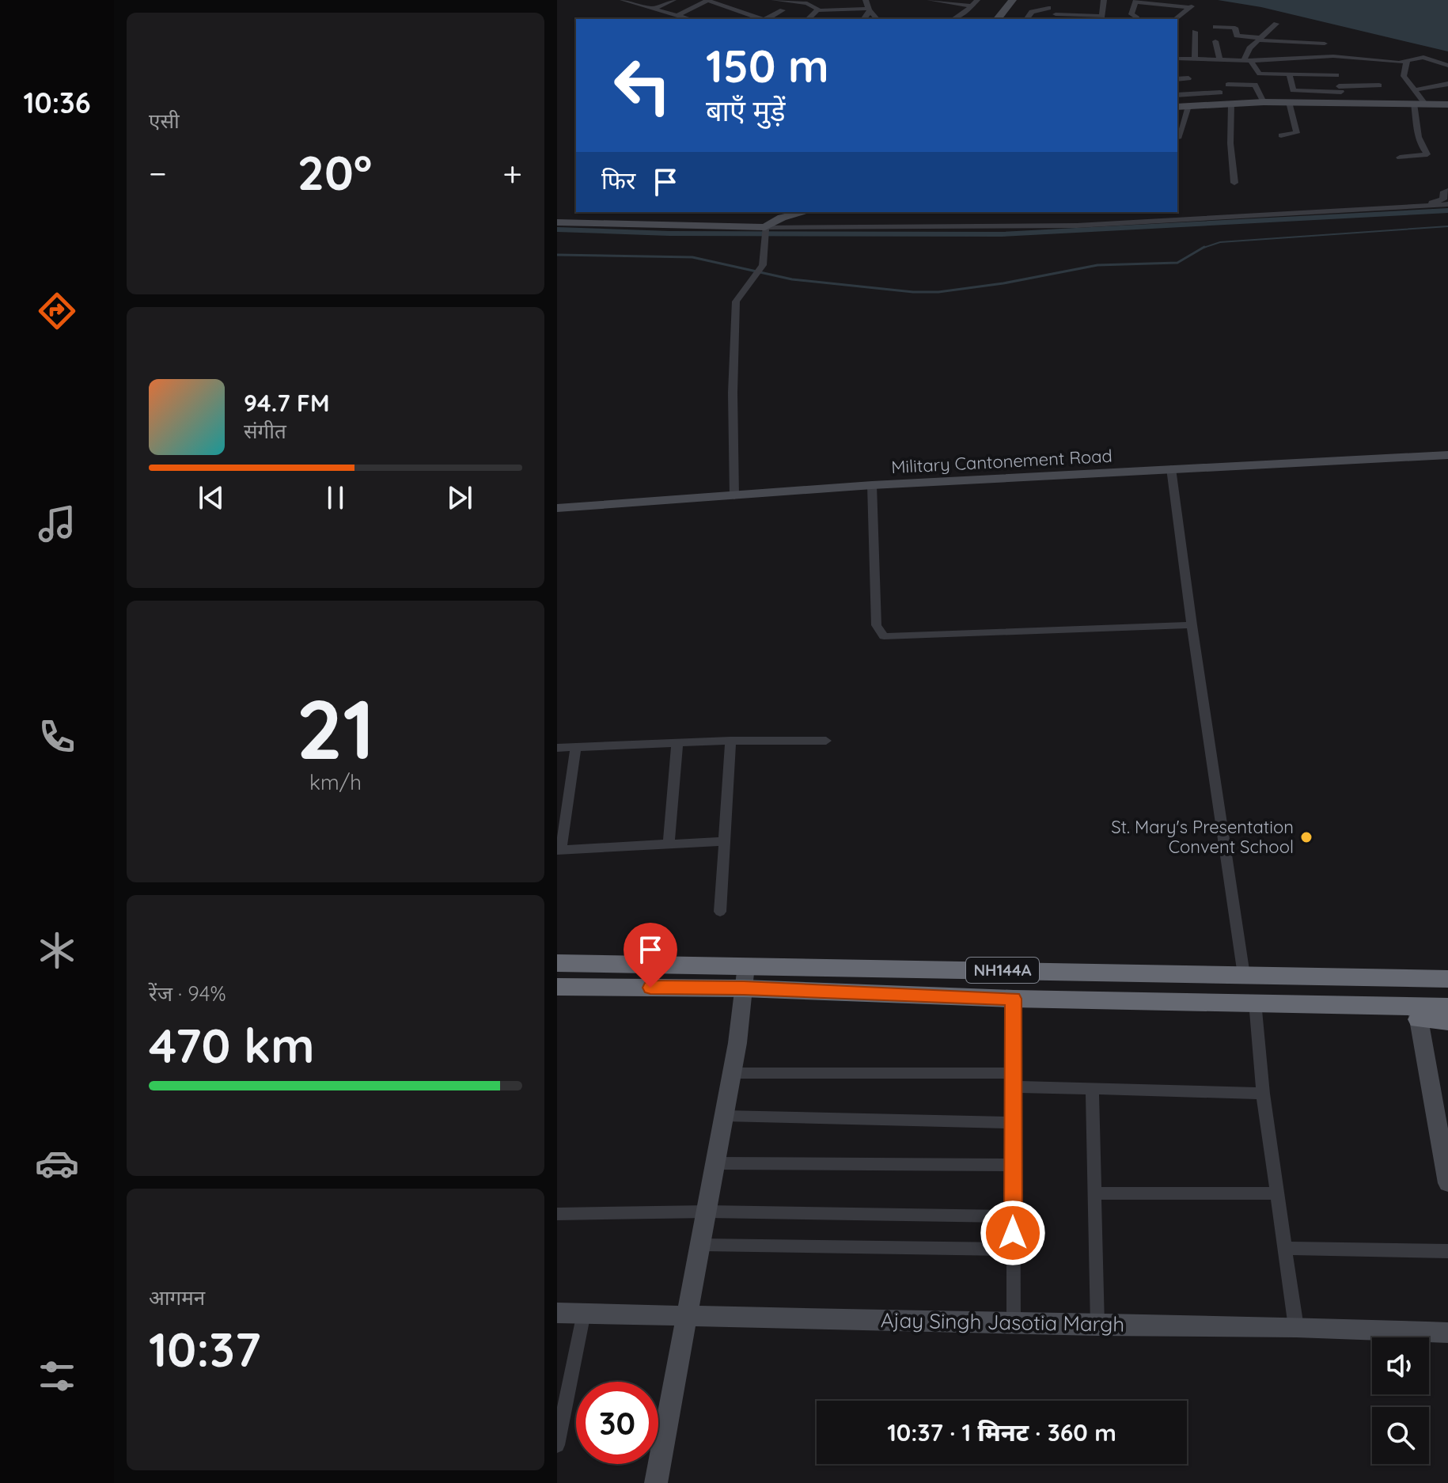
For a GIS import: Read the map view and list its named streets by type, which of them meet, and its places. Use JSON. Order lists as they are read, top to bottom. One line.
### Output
{"streets":{"highway":["NH144A"],"street":["Military Cantonement Road","Ajay Singh Jasotia Margh"]},"places":["St. Mary's Presentation Convent School"],"page":{"tabs":"10:36","tile":["एसी",["21","km/h"],["रेंज · 94%","470 km"],["आगमन","10:37"]],"turn":["150 m","बाएँ मुड़ें"],"heat":["−","20°","+"],"then":"फिर","song":["94.7 FM","संगीत"],"limit":"30","trip":"10:37 · 1 मिनट · 360 m"}}
